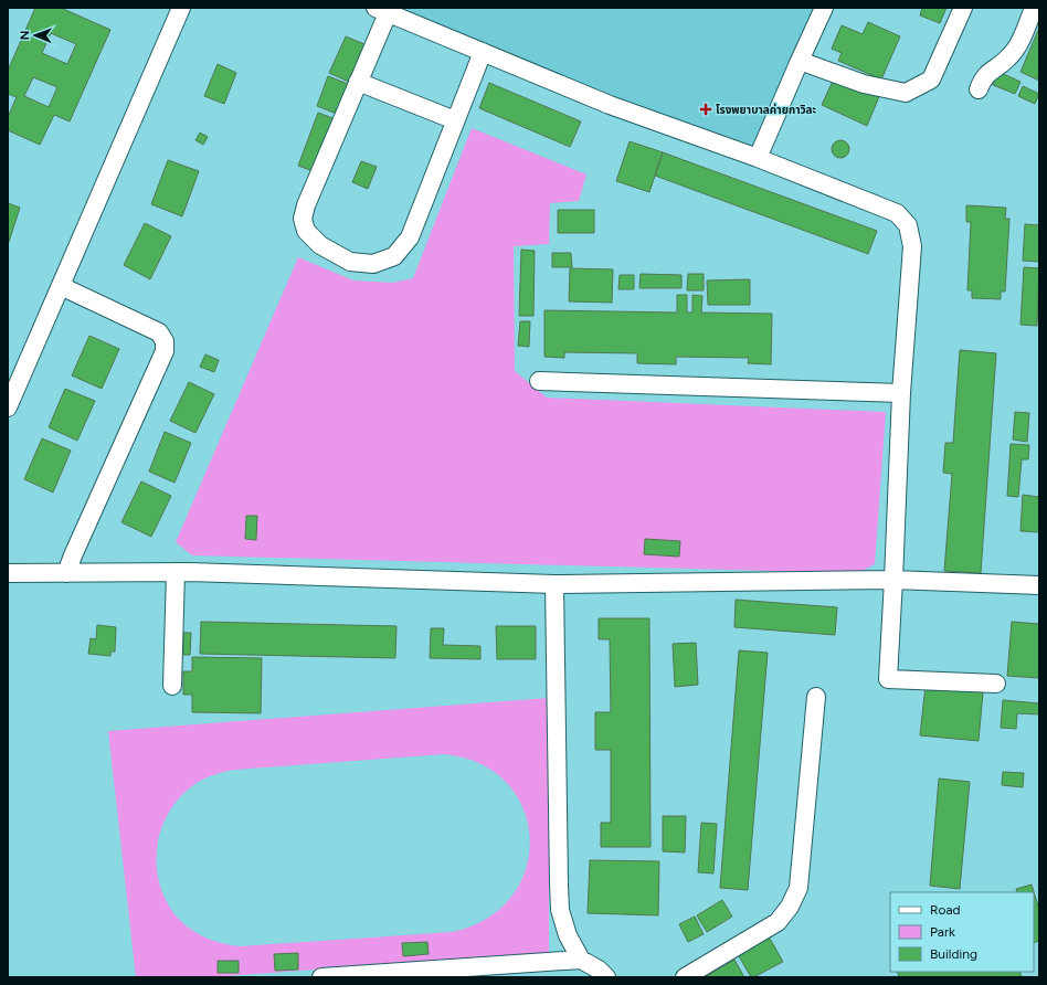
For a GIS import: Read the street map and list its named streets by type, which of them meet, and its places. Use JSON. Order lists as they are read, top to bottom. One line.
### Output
{"places":{"health":["โรงพยาบาลค่ายกาวิละ"]},"legend":["Road","Park","Building"],"north":"left"}
